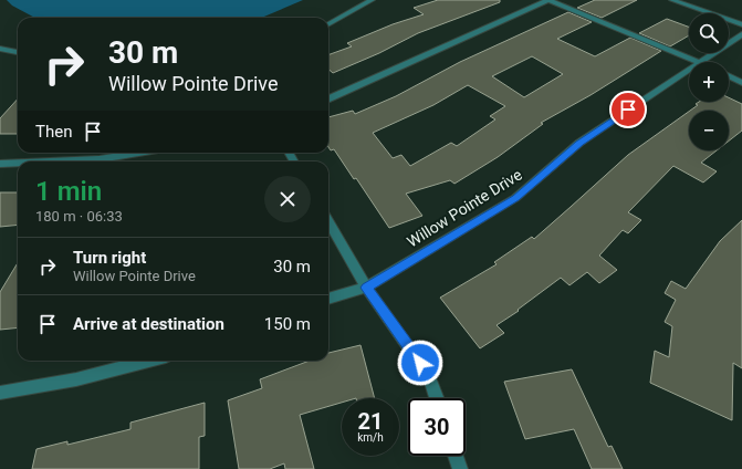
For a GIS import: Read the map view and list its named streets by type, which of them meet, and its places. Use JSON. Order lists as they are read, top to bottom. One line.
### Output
{"streets":{"street":["Willow Pointe Drive"]},"page":{"map_buttons":["+","−"],"turn":["30 m","Willow Pointe Drive"],"then":"Then","heading":["1 min","180 m · 06:33"],"list":[{"name":"Turn right","note":"Willow Pointe Drive","value":"30 m"},{"name":"Arrive at destination","value":"150 m"}],"speed":"21 km/h","limit":"30"}}
